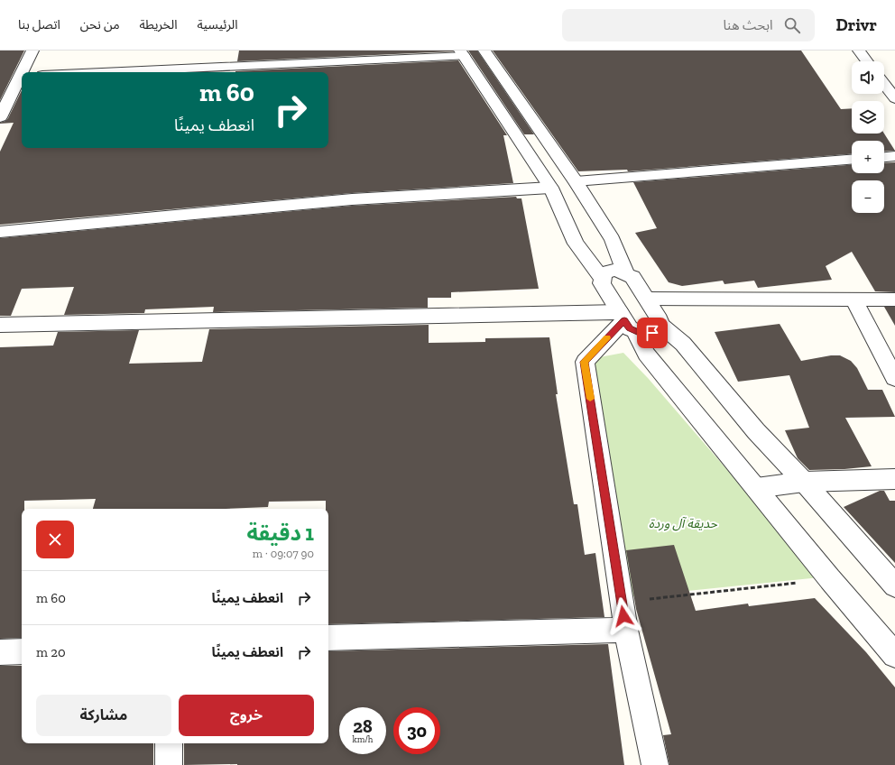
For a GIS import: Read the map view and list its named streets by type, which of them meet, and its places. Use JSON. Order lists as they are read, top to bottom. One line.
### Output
{"parks":["حديقة آل وردة"],"page":{"header":"Drivr","search":"ابحث هنا","nav":["الرئيسية","الخريطة","من نحن","اتصل بنا"],"map_buttons":["+","−"],"turn":["60 m","انعطف يمينًا"],"heading":["1 دقيقة","90 m · 09:07"],"list":[{"name":"انعطف يمينًا","value":"60 m"},{"name":"انعطف يمينًا","value":"20 m"}],"buttons":["خروج","مشاركة"],"speed":"28 km/h","limit":"30"}}
